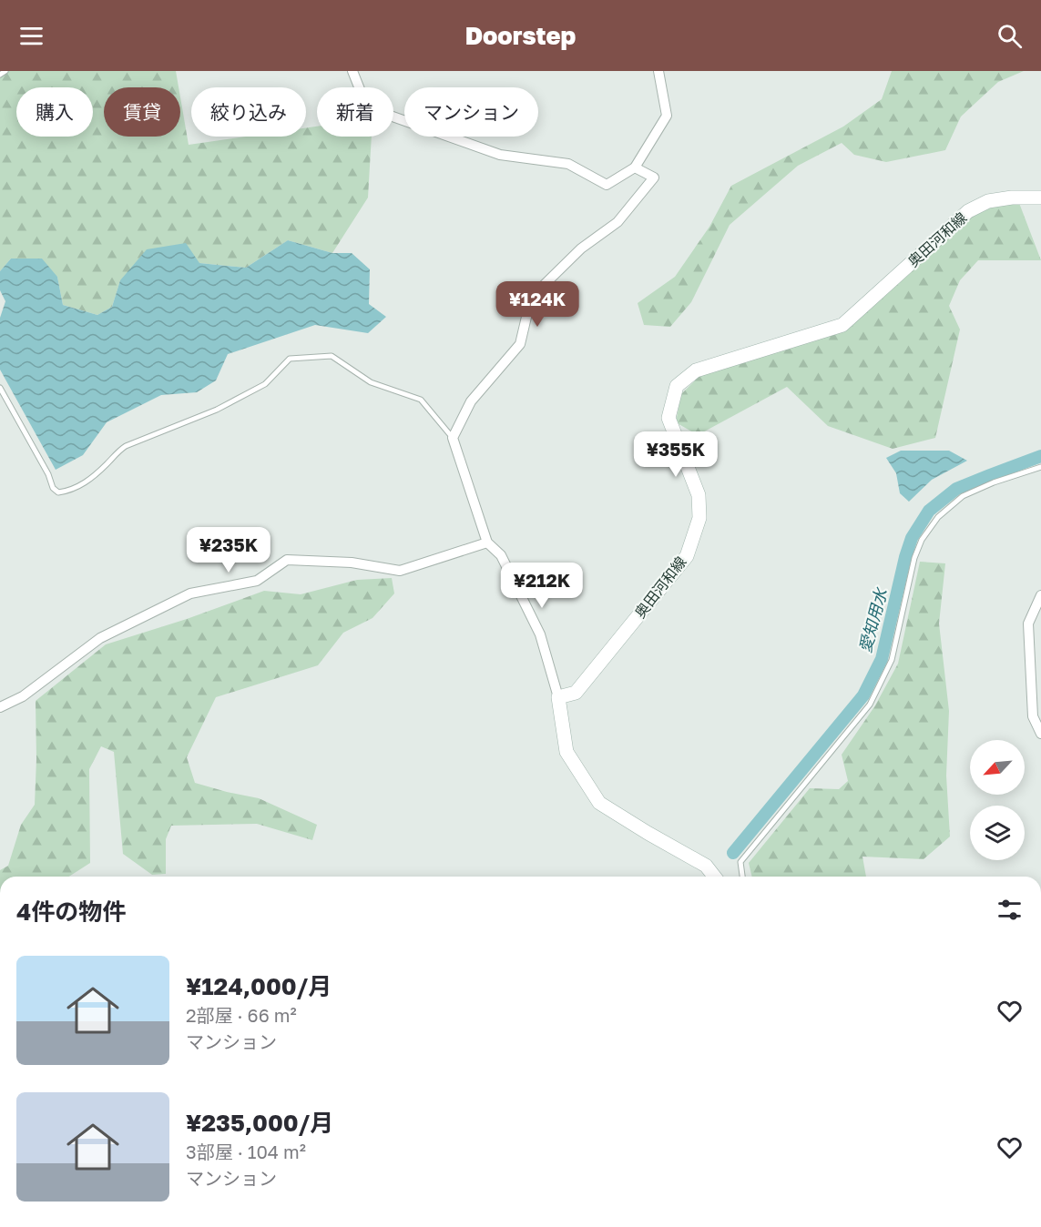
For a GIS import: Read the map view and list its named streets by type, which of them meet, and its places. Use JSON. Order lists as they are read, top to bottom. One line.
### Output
{"streets":{"main road":["奥田河和線"]},"water":["愛知用水"],"north":"bottom left","page":{"header":"Doorstep","chip":["購入","賃貸","絞り込み","新着","マンション"],"price":["¥124K","¥355K","¥235K","¥212K"],"heading":"4件の物件","list":[{"name":"¥124,000/月","note":"2部屋 · 66 m² · マンション"},{"name":"¥235,000/月","note":"3部屋 · 104 m² · マンション"}]}}
